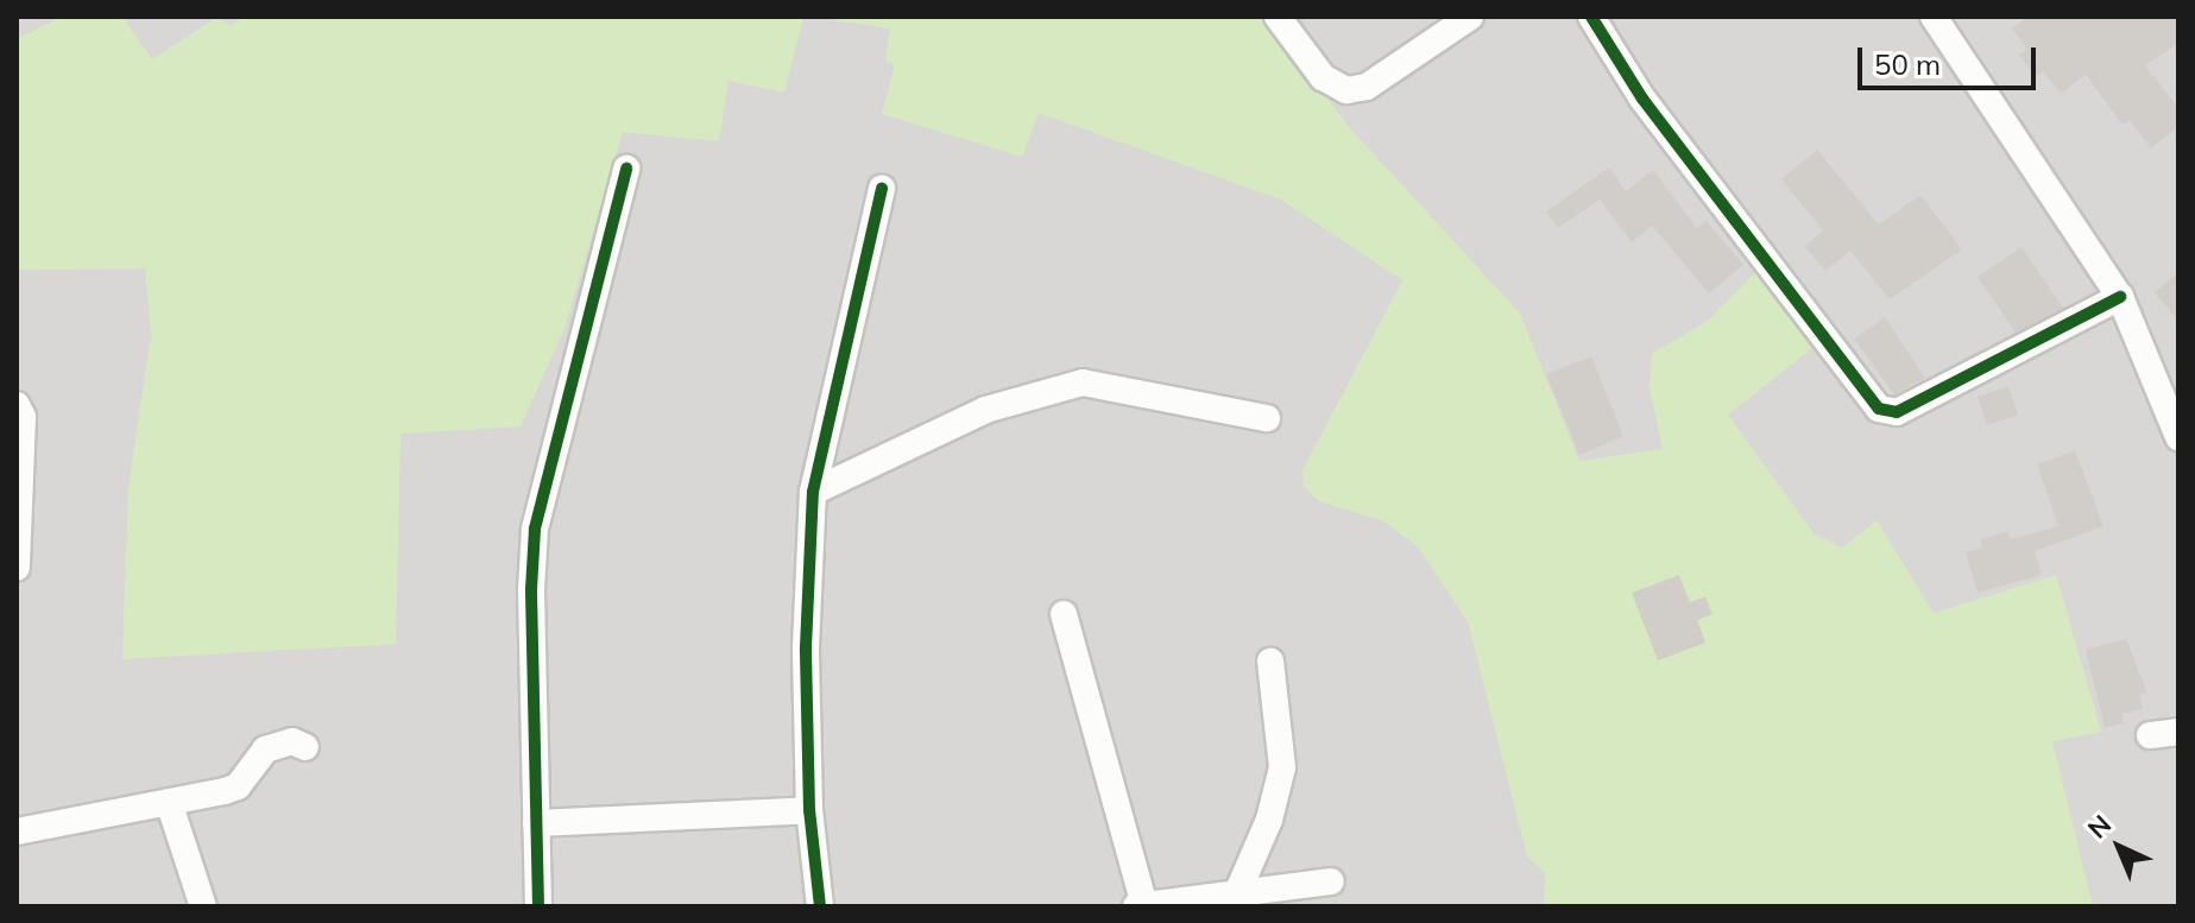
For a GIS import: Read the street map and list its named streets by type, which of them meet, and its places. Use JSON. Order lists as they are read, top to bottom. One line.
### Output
{"scale_bar":"50 m","north":"top left"}
